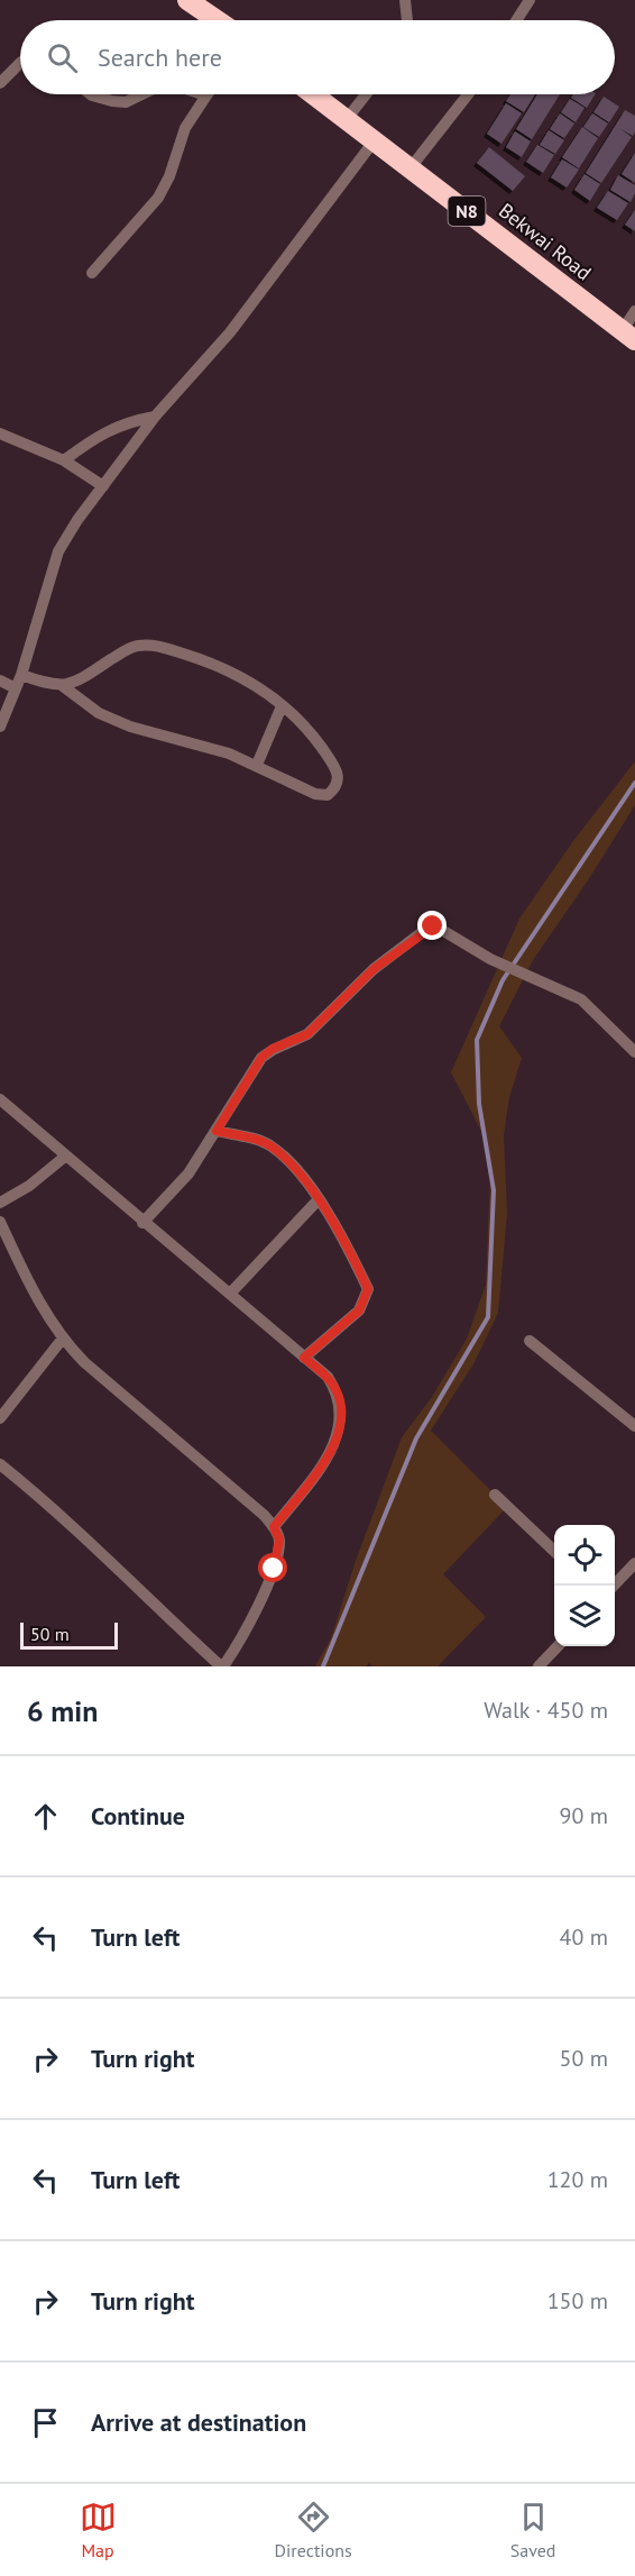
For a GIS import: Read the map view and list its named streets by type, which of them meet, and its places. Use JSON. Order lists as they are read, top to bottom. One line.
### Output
{"streets":{"highway":["N8","Bekwai Road"]},"scale_bar":"50 m","page":{"search":"Search here","scale":"50 m","heading":["6 min","Walk · 450 m"],"list":[["Continue","90 m"],["Turn left","40 m"],["Turn right","50 m"],["Turn left","120 m"],["Turn right","150 m"],"Arrive at destination"],"nav":["Map","Directions","Saved"]}}
